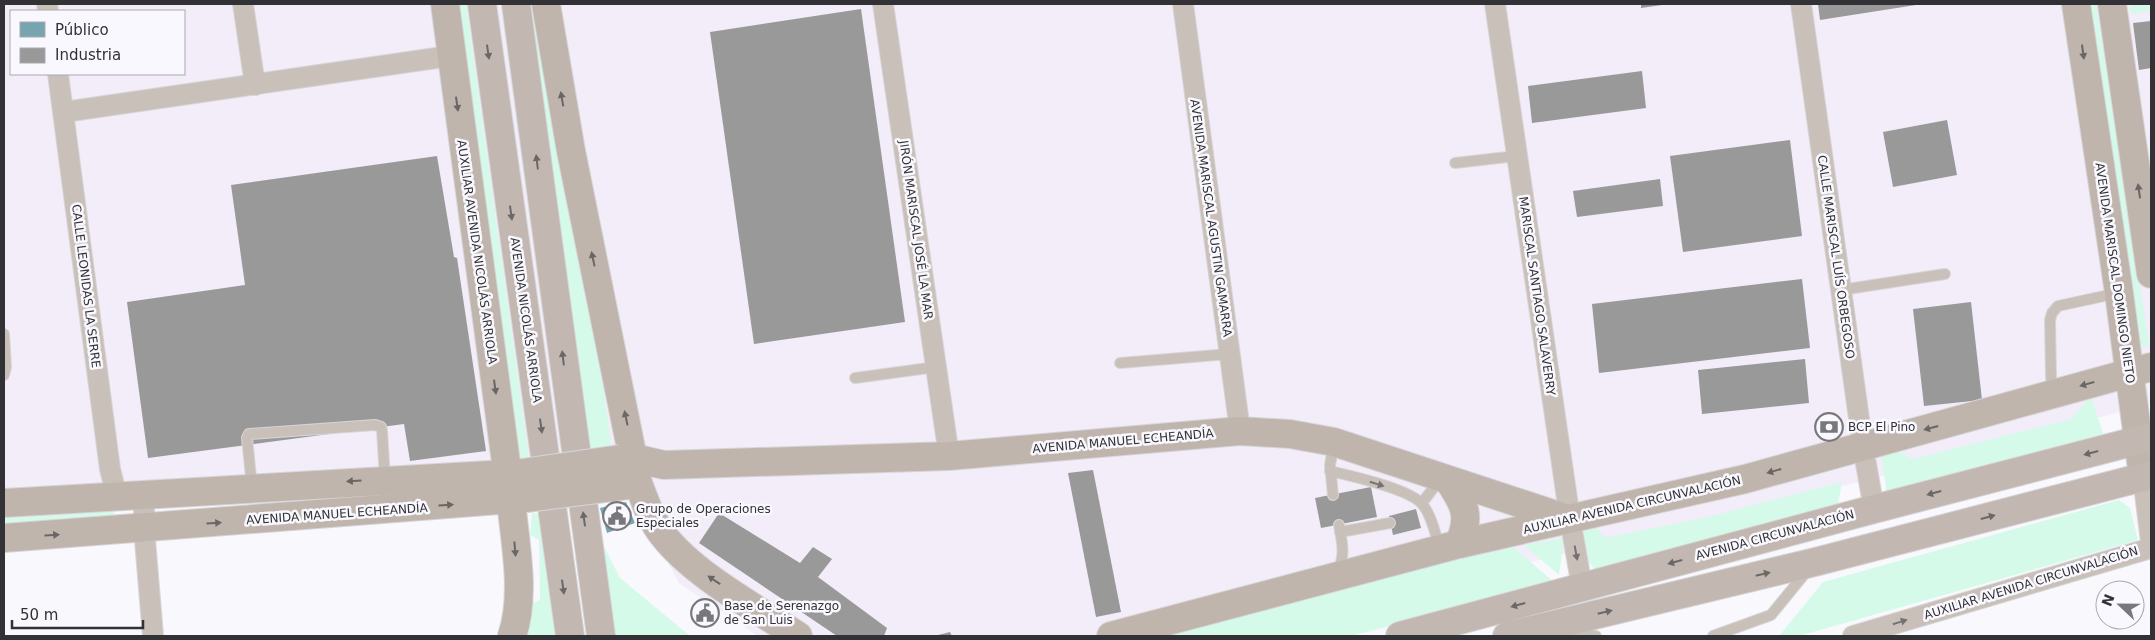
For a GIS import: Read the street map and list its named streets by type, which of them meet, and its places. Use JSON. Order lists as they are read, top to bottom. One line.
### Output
{"streets":{"main road":["AVENIDA NICOLÁS ARRIOLA","AVENIDA CIRCUNVALACIÓN"],"street":["AVENIDA MARISCAL AGUSTIN GAMARRA","JIRÓN MARISCAL JOSÉ LA MAR","AUXILIAR AVENIDA NICOLÁS ARRIOLA","CALLE MARISCAL LUÍS ORBEGOSO","AVENIDA MARISCAL DOMINGO NIETO","CALLE LEONIDAS LA SERRE","MARISCAL SANTIAGO SALAVERRY","AVENIDA MANUEL ECHEANDÍA","AUXILIAR AVENIDA CIRCUNVALACIÓN"]},"crossings":[["AVENIDA MARISCAL AGUSTIN GAMARRA","AVENIDA MANUEL ECHEANDÍA"],["JIRÓN MARISCAL JOSÉ LA MAR","AVENIDA MANUEL ECHEANDÍA"],["AUXILIAR AVENIDA NICOLÁS ARRIOLA","AVENIDA MANUEL ECHEANDÍA"],["CALLE MARISCAL LUÍS ORBEGOSO","AUXILIAR AVENIDA CIRCUNVALACIÓN"],["CALLE MARISCAL LUÍS ORBEGOSO","AVENIDA CIRCUNVALACIÓN"],["AVENIDA MARISCAL DOMINGO NIETO","AUXILIAR AVENIDA CIRCUNVALACIÓN"],["AVENIDA MARISCAL DOMINGO NIETO","AVENIDA CIRCUNVALACIÓN"],["CALLE LEONIDAS LA SERRE","AVENIDA MANUEL ECHEANDÍA"],["MARISCAL SANTIAGO SALAVERRY","AVENIDA MANUEL ECHEANDÍA"],["MARISCAL SANTIAGO SALAVERRY","AUXILIAR AVENIDA CIRCUNVALACIÓN"],["MARISCAL SANTIAGO SALAVERRY","AVENIDA CIRCUNVALACIÓN"],["AVENIDA MANUEL ECHEANDÍA","AUXILIAR AVENIDA CIRCUNVALACIÓN"]],"places":{"bank":["BCP El Pino"],"public building":["Grupo de Operaciones Especiales","Base de Serenazgo de San Luis"]},"legend":["Público","Industria"],"scale_bar":"50 m","north":"left"}
